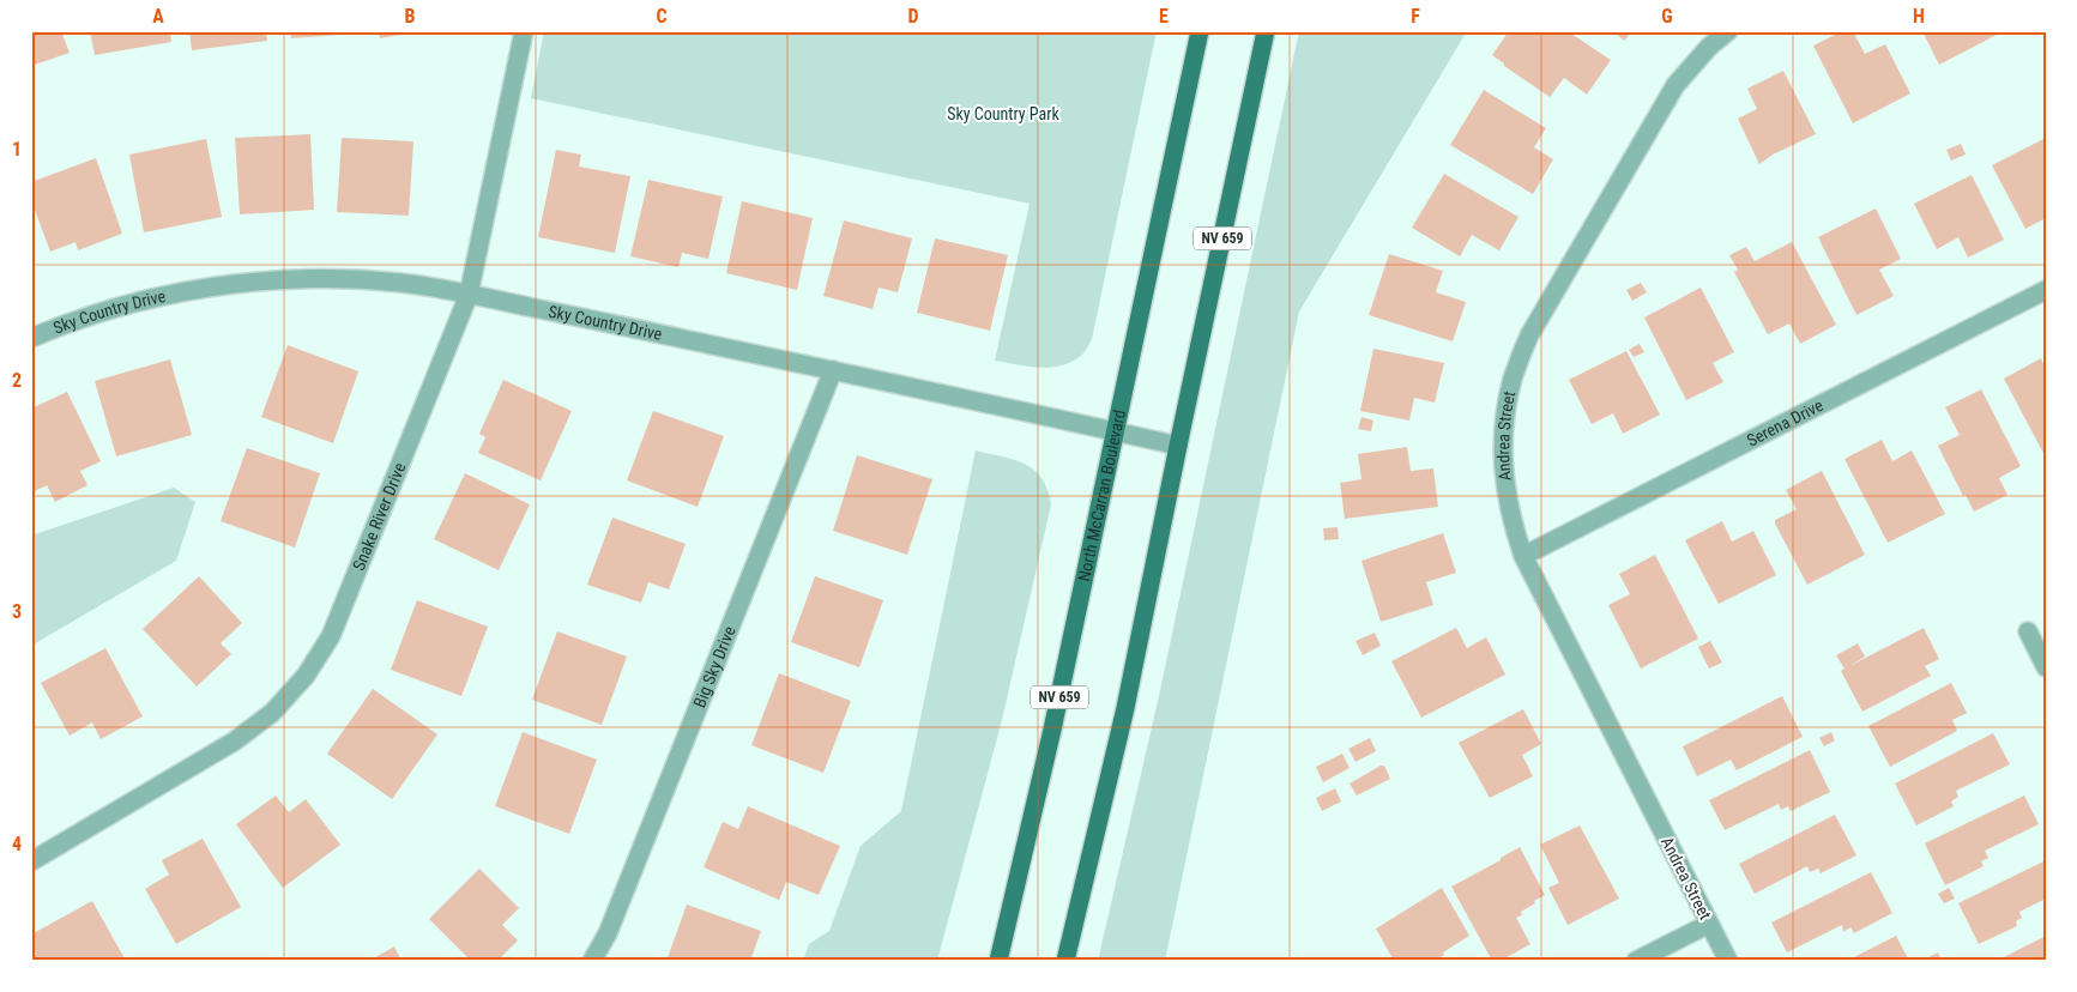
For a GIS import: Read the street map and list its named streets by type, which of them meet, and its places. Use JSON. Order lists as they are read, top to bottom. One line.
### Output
{"streets":{"main road":["NV 659","North McCarran Boulevard"],"street":["Sky Country Drive","Serena Drive","Andrea Street","Snake River Drive","Big Sky Drive"]},"crossings":[["NV 659","Sky Country Drive"],["Sky Country Drive","North McCarran Boulevard"],["Sky Country Drive","Snake River Drive"],["Sky Country Drive","Big Sky Drive"],["Serena Drive","Andrea Street"]],"parks":["Sky Country Park"],"grid":{"columns":["A","B","C","D","E","F","G","H"],"rows":["1","2","3","4"]}}
